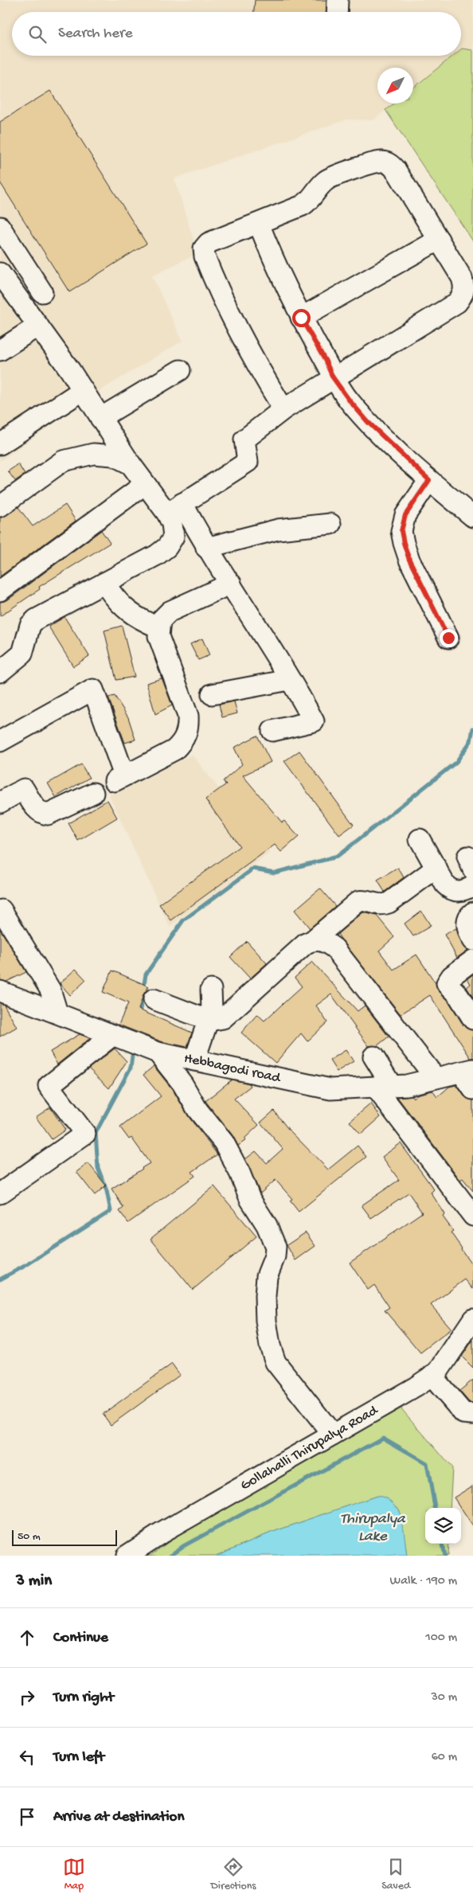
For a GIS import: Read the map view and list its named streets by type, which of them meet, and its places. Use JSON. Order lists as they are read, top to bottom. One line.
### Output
{"streets":{"street":["Hebbagodi road","Gollahalli Thirupalya Road"]},"water":["Thirupalya Lake"],"scale_bar":"50 m","north":"bottom left","page":{"search":"Search here","scale":"50 m","heading":["3 min","Walk · 190 m"],"list":[["Continue","100 m"],["Turn right","30 m"],["Turn left","60 m"],"Arrive at destination"],"nav":["Map","Directions","Saved"]}}
